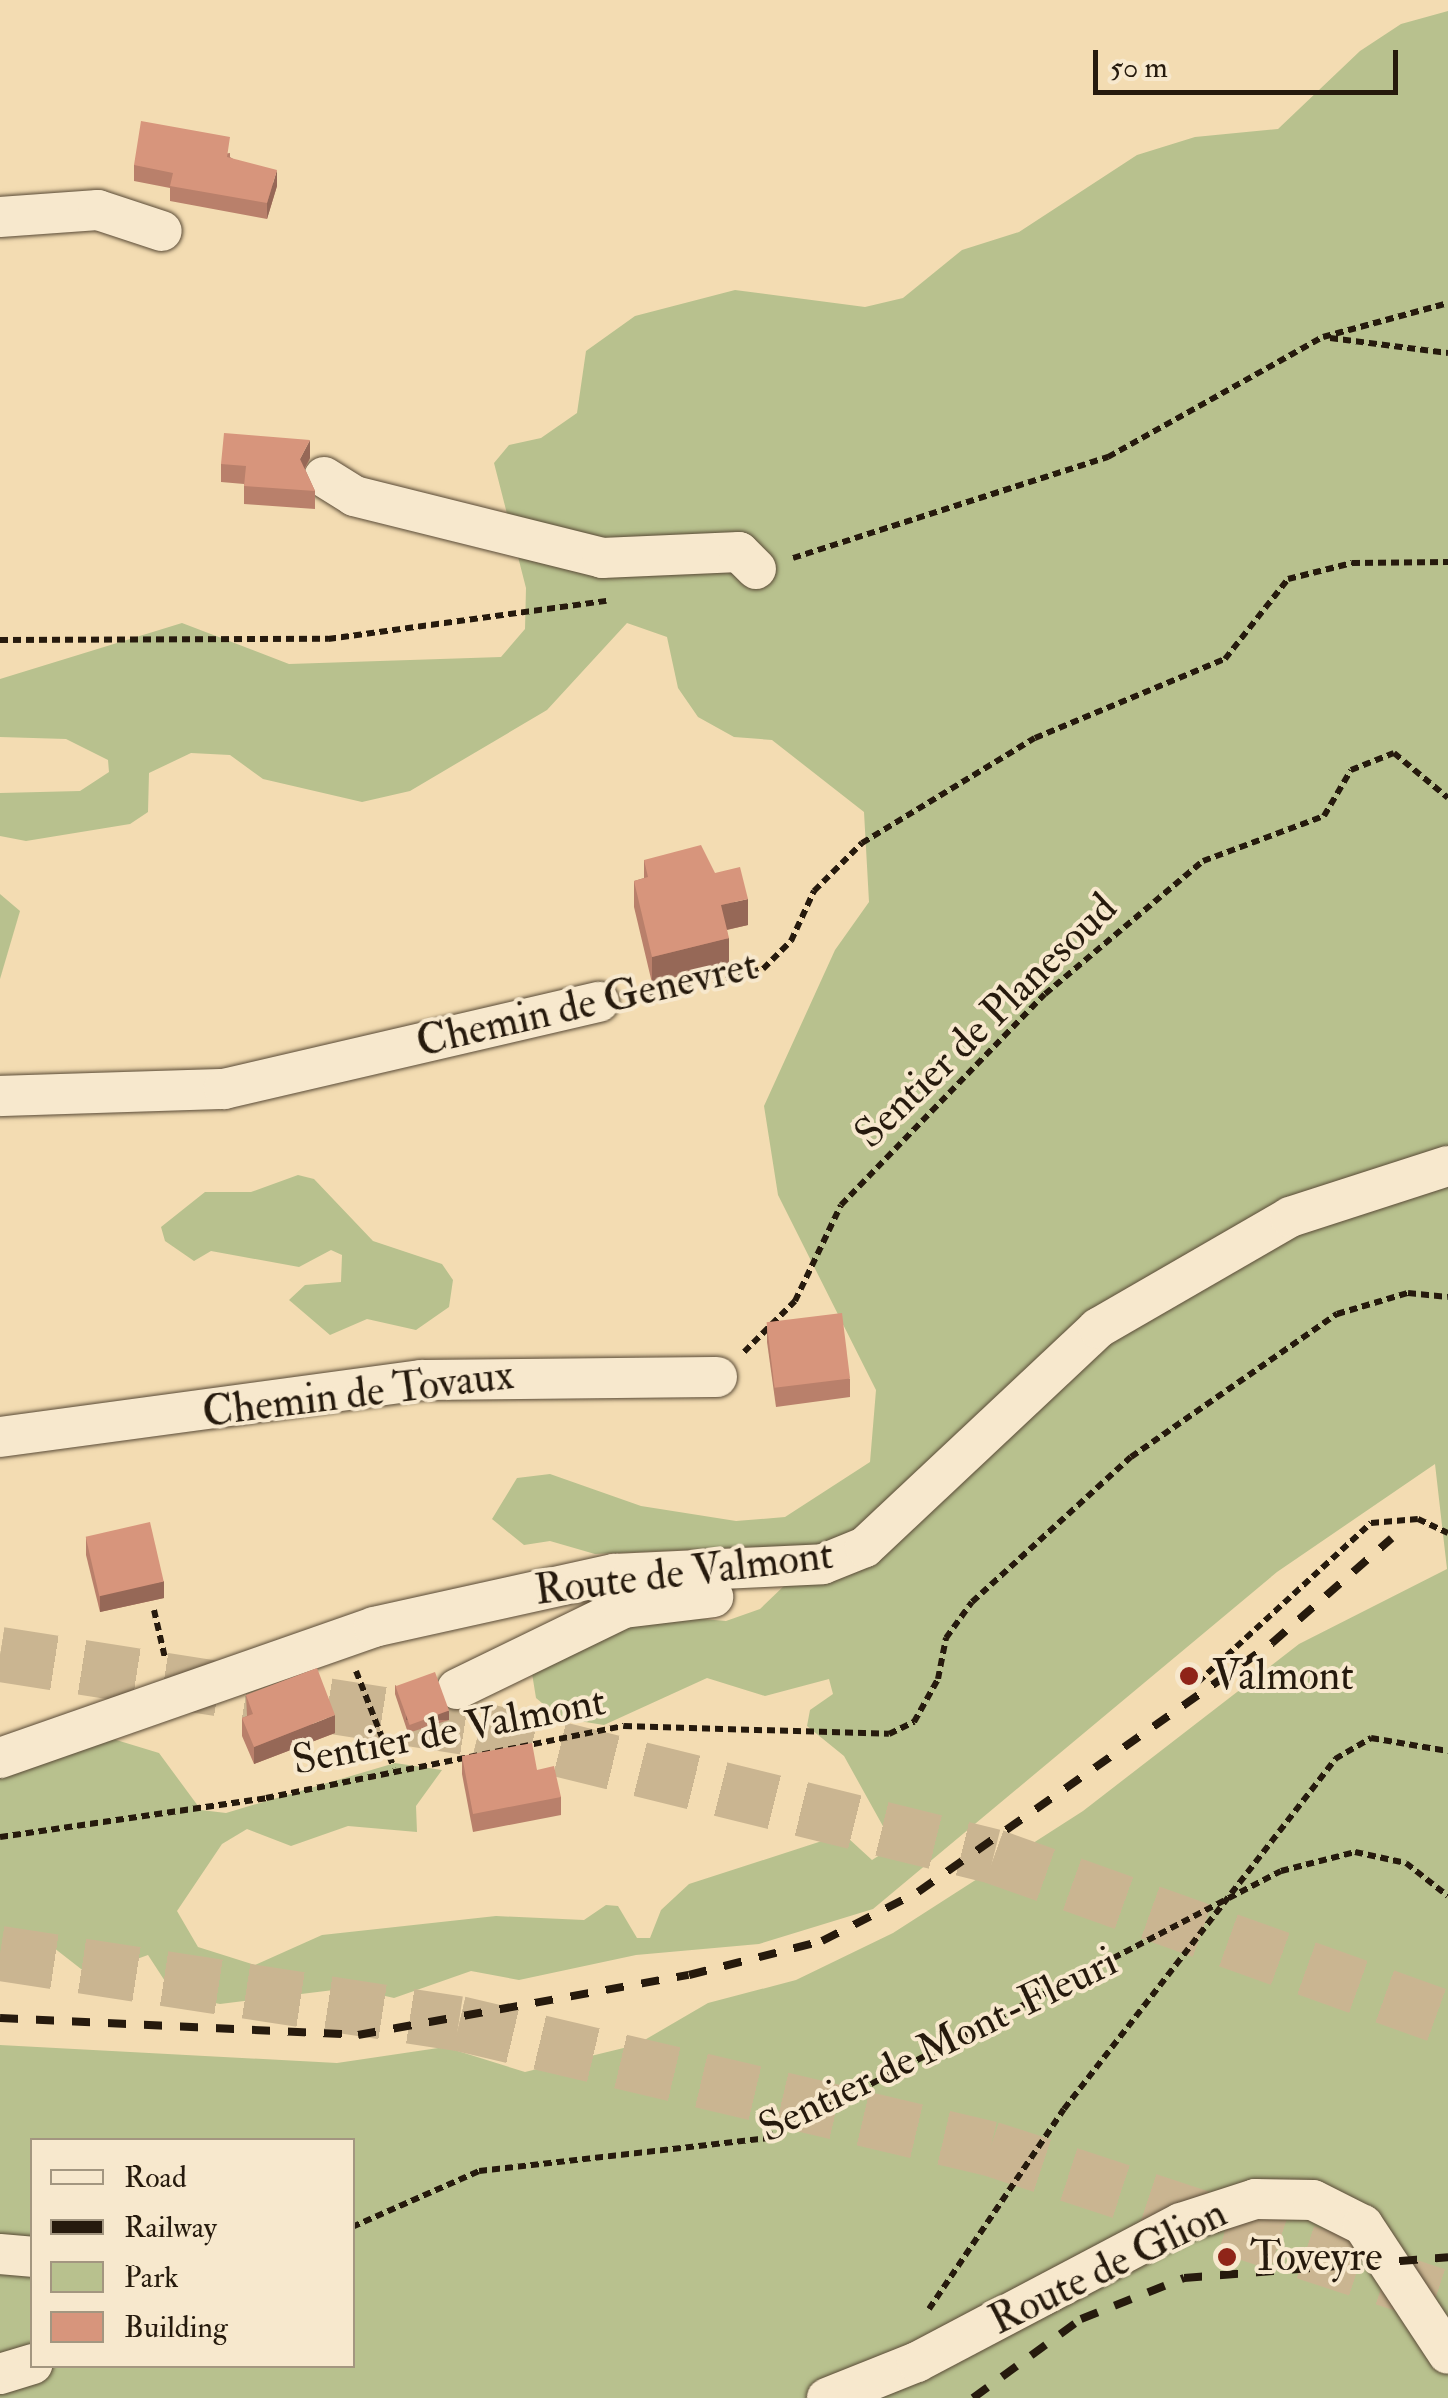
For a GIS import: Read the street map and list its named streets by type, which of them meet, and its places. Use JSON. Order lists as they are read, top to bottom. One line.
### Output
{"streets":{"street":["Chemin de Genevret","Chemin de Tovaux","Route de Valmont","Route de Glion"],"path":["Sentier de Planesoud","Sentier de Valmont","Sentier de Mont-Fleuri"]},"crossings":[["Sentier de Planesoud","Chemin de Tovaux"]],"places":["Valmont","Toveyre"],"legend":["Road","Railway","Park","Building"],"scale_bar":"50 m"}
